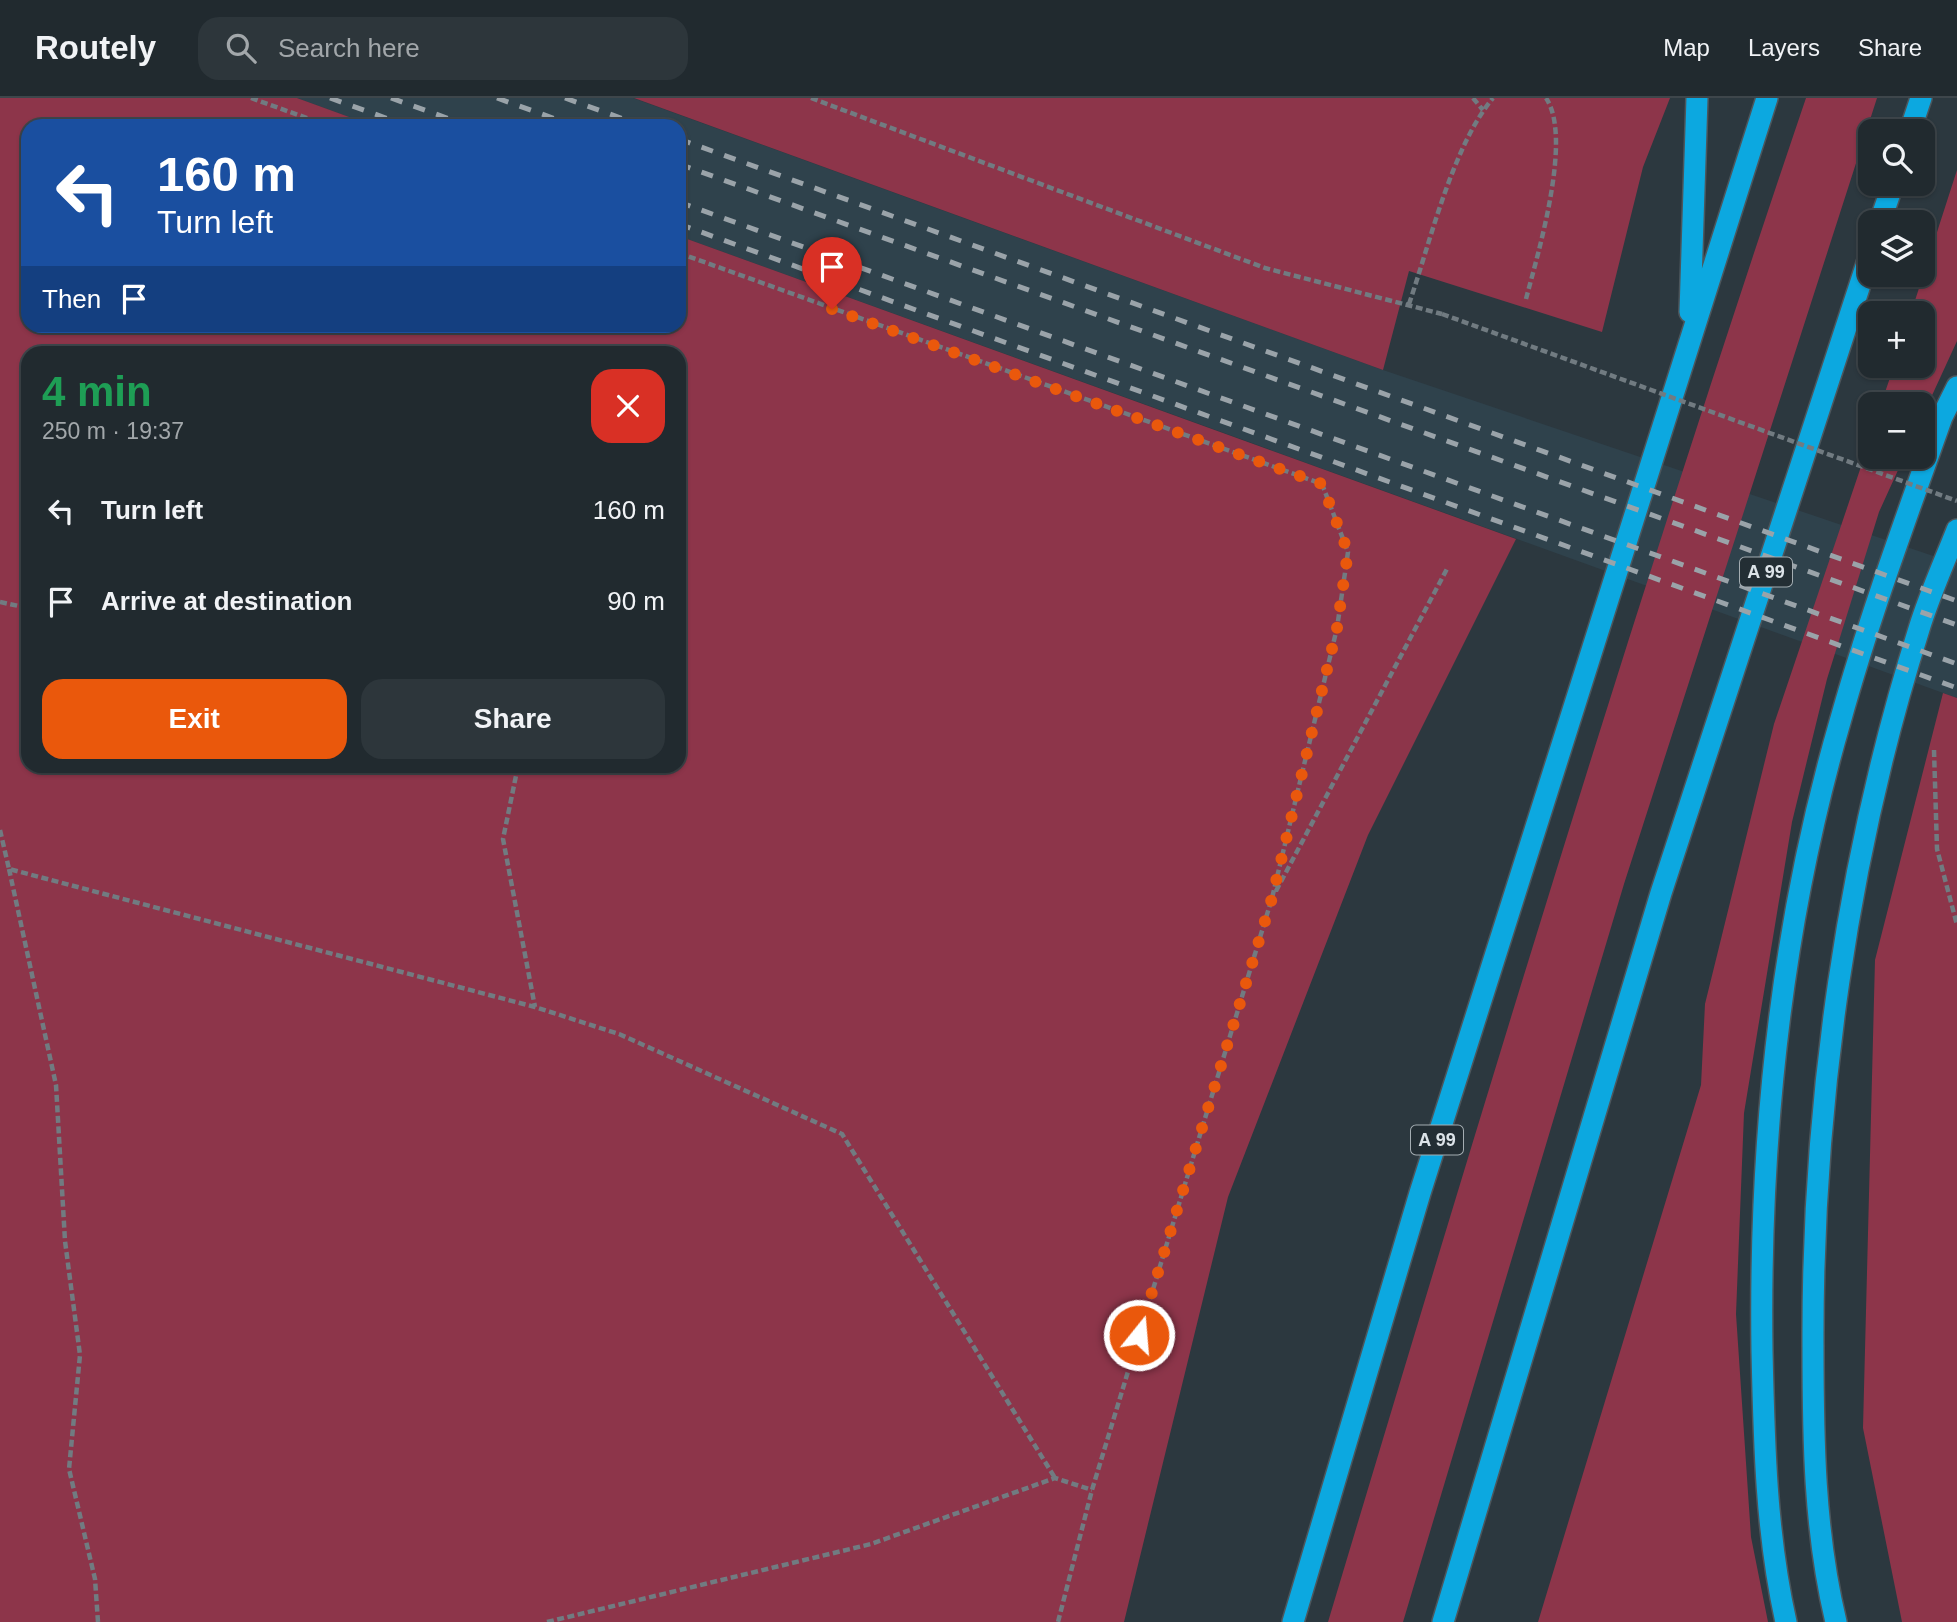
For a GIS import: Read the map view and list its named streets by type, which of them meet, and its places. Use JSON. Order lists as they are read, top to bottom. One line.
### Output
{"streets":{"highway":["A 99"]},"page":{"header":"Routely","search":"Search here","nav":["Map","Layers","Share"],"map_buttons":["+","−"],"turn":["160 m","Turn left"],"then":"Then","heading":["4 min","250 m · 19:37"],"list":[{"name":"Turn left","value":"160 m"},{"name":"Arrive at destination","value":"90 m"}],"buttons":["Exit","Share"]}}
